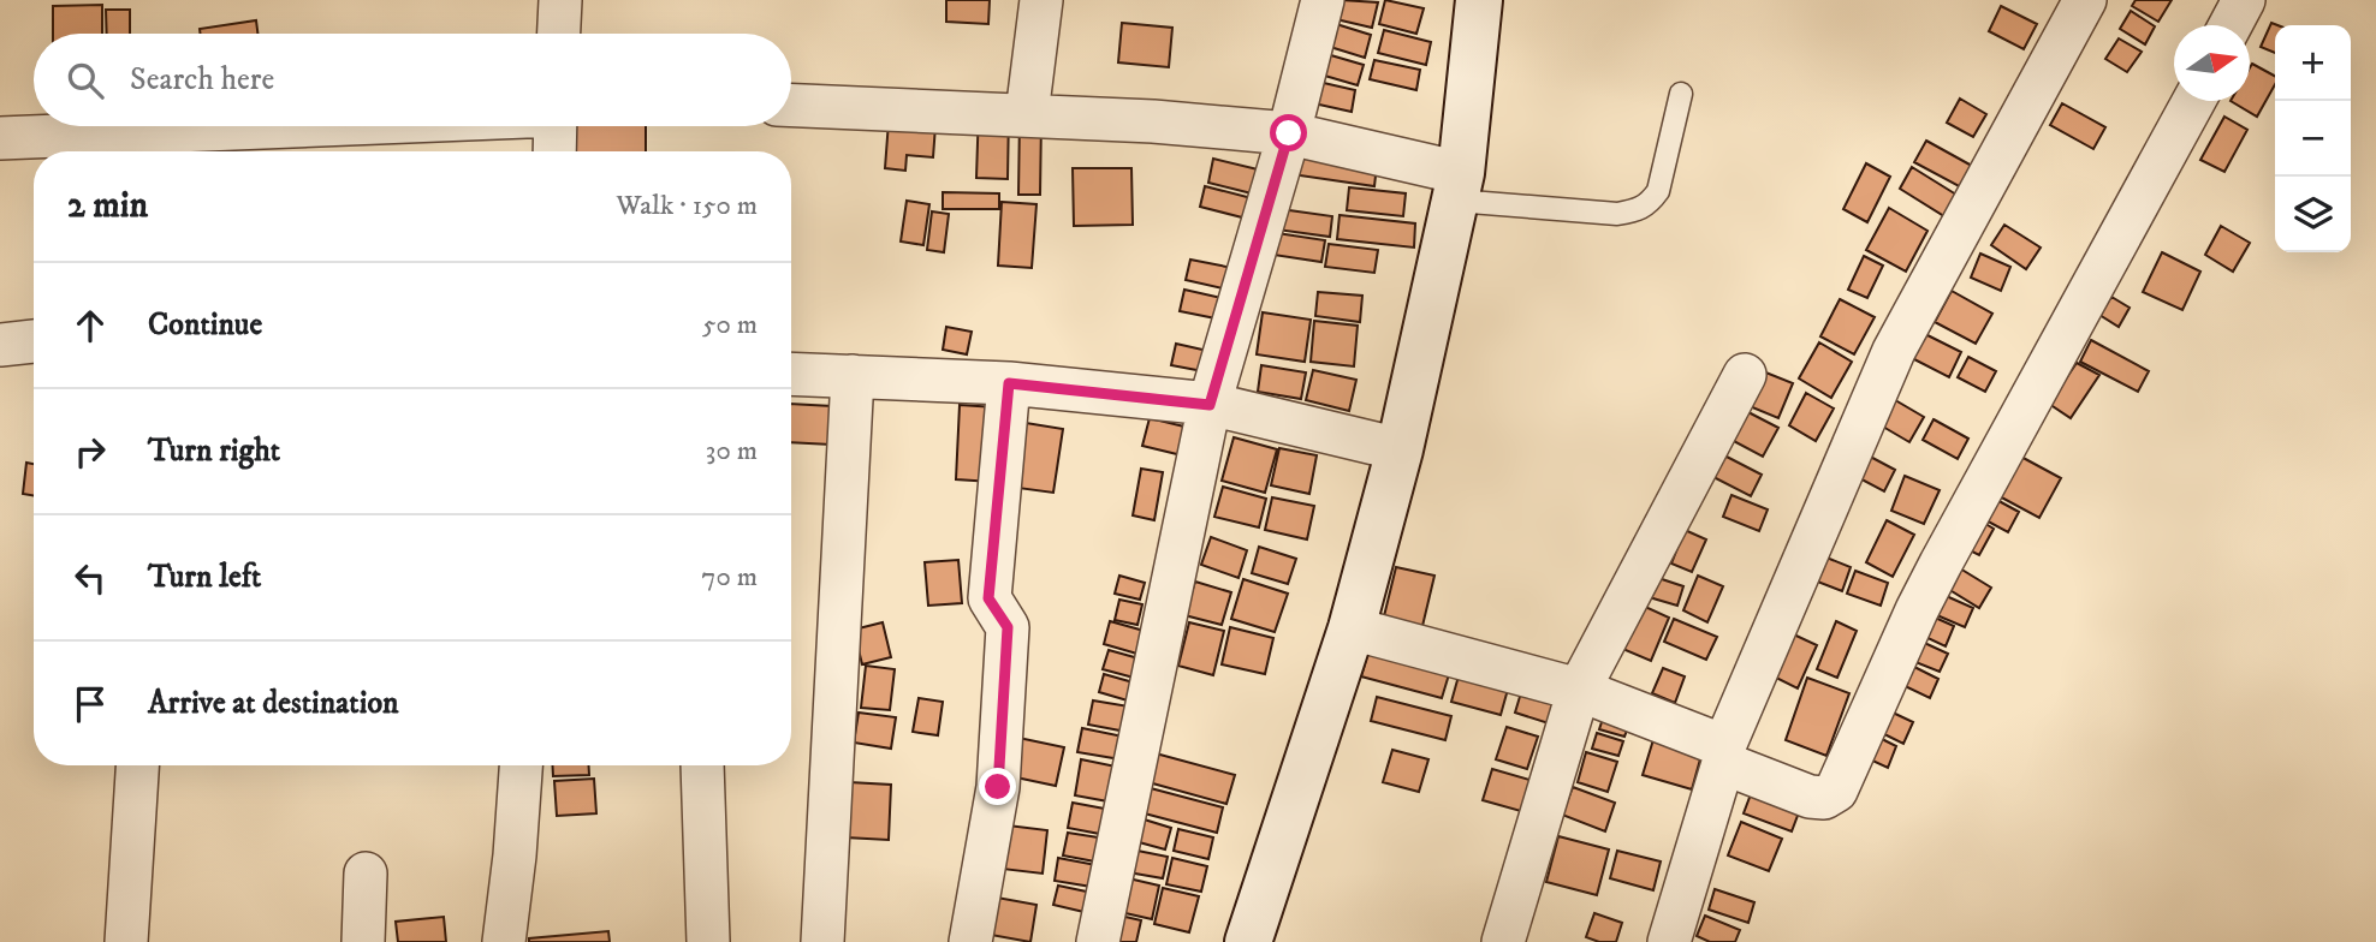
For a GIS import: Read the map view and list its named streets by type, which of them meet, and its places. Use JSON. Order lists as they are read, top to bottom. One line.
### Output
{"north":"right","page":{"map_buttons":["+","−"],"search":"Search here","heading":["2 min","Walk · 150 m"],"list":[["Continue","50 m"],["Turn right","30 m"],["Turn left","70 m"],"Arrive at destination"]}}
